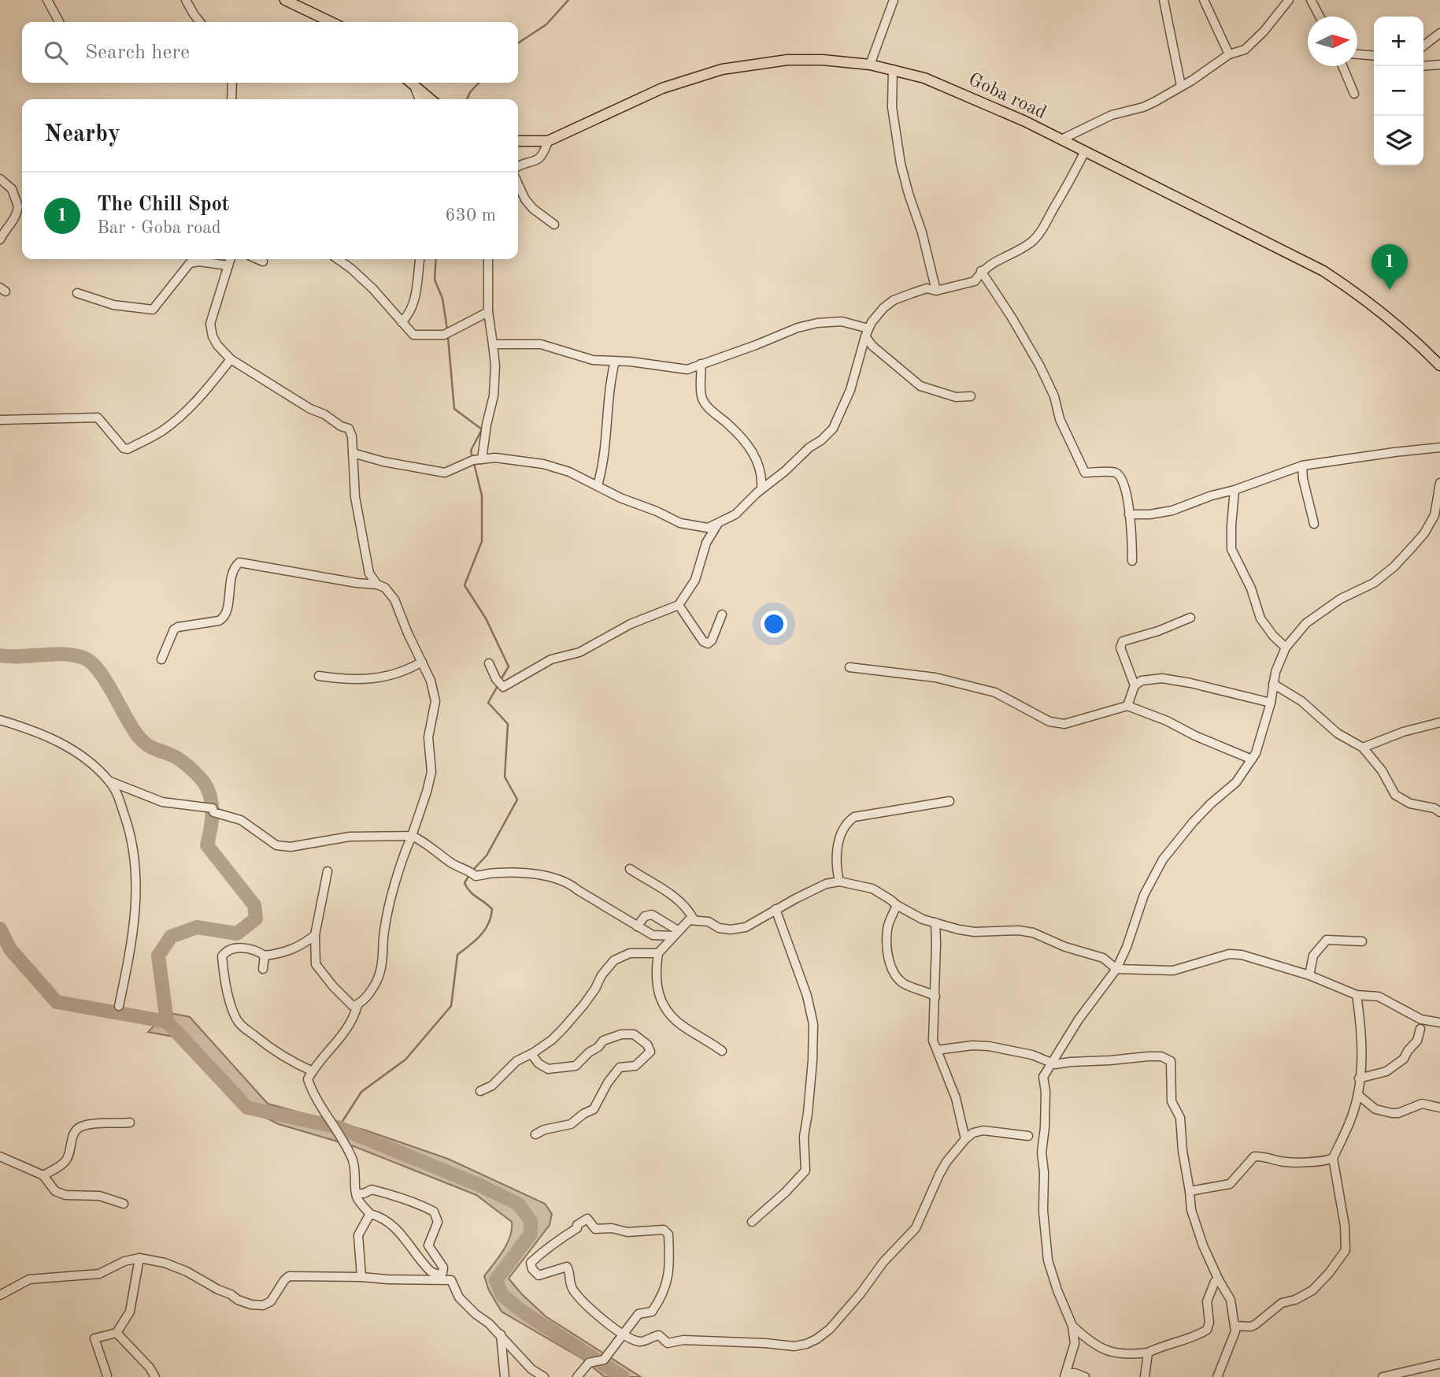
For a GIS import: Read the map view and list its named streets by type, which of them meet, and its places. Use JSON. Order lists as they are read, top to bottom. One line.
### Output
{"streets":{"main road":["Goba road"]},"north":"right","page":{"map_buttons":["+","−"],"search":"Search here","heading":"Nearby","list":[{"mark":"1","name":"The Chill Spot","note":"Bar · Goba road","value":"630 m"}],"pins":"1"}}
